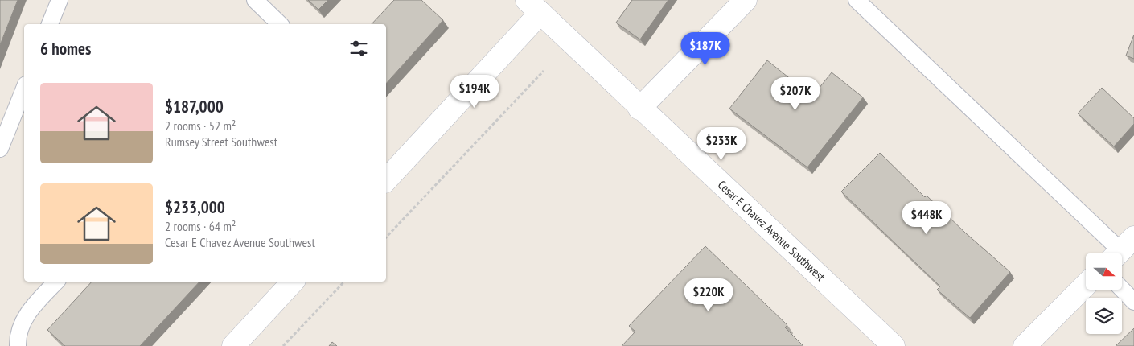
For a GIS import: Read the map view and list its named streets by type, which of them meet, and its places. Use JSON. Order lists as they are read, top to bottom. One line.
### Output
{"streets":{"street":["Cesar E Chavez Avenue Southwest"]},"north":"right","page":{"heading":"6 homes","price":["$187K","$194K","$207K","$233K","$448K","$220K"],"list":[{"name":"$187,000","note":"2 rooms · 52 m² · Rumsey Street Southwest"},{"name":"$233,000","note":"2 rooms · 64 m² · Cesar E Chavez Avenue Southwest"}]}}
